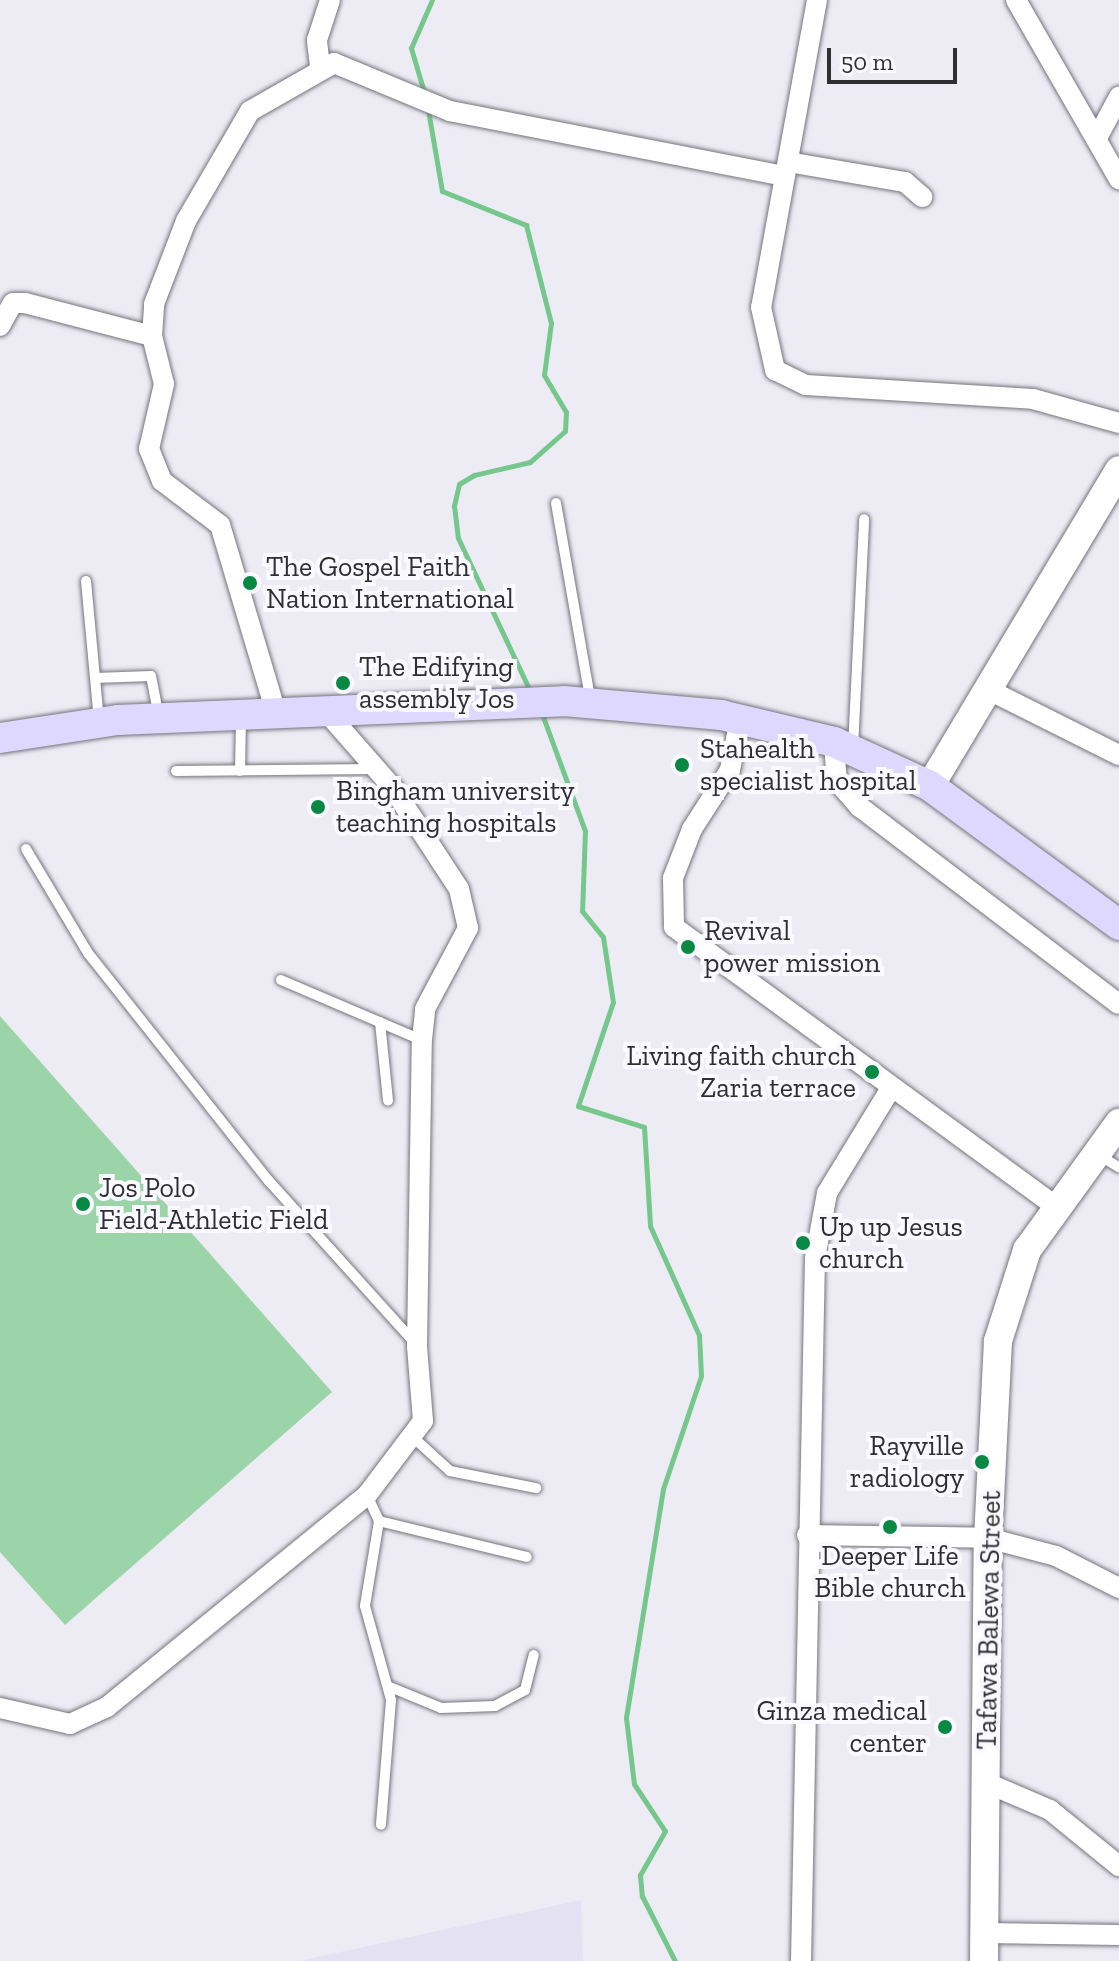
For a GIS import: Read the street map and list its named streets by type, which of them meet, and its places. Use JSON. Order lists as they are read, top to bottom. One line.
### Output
{"streets":{"street":["Tafawa Balewa Street"]},"places":["The Gospel Faith Nation International","The Edifying assembly Jos","Stahealth specialist hospital","Bingham university teaching hospitals","Revival power mission","Living faith church Zaria terrace","Jos Polo Field-Athletic Field","Up up Jesus church","Rayville radiology","Deeper Life Bible church","Ginza medical center"],"scale_bar":"50 m"}
